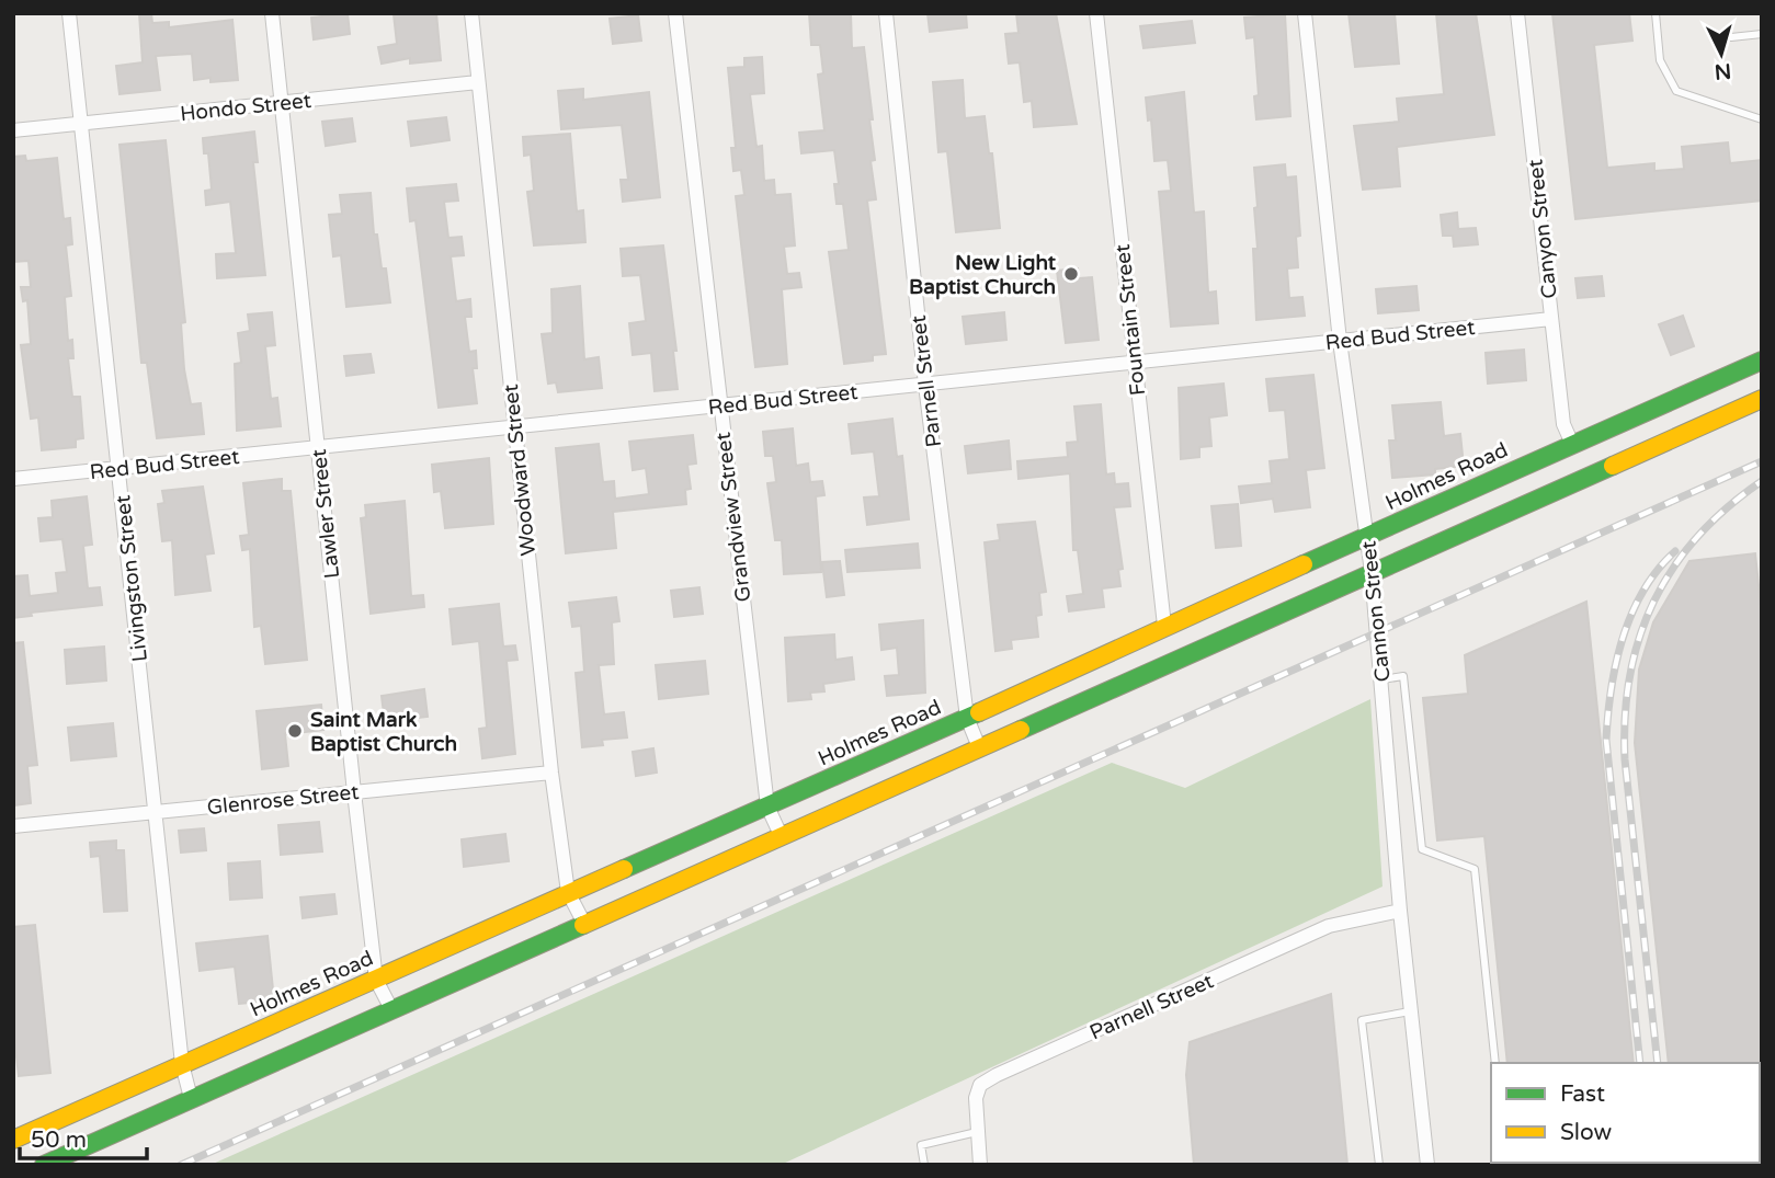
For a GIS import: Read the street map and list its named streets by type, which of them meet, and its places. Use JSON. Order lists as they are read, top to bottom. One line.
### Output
{"streets":{"main road":["Holmes Road"],"street":["Hondo Street","Canyon Street","Fountain Street","Red Bud Street","Parnell Street","Woodward Street","Lawler Street","Grandview Street","Livingston Street","Cannon Street","Glenrose Street"]},"crossings":[["Hondo Street","Woodward Street"],["Hondo Street","Lawler Street"],["Hondo Street","Livingston Street"],["Canyon Street","Red Bud Street"],["Canyon Street","Holmes Road"],["Fountain Street","Red Bud Street"],["Fountain Street","Holmes Road"],["Red Bud Street","Parnell Street"],["Red Bud Street","Woodward Street"],["Red Bud Street","Lawler Street"],["Red Bud Street","Grandview Street"],["Red Bud Street","Livingston Street"],["Red Bud Street","Cannon Street"],["Parnell Street","Holmes Road"],["Parnell Street","Cannon Street"],["Woodward Street","Holmes Road"],["Woodward Street","Glenrose Street"],["Holmes Road","Lawler Street"],["Holmes Road","Grandview Street"],["Holmes Road","Livingston Street"],["Holmes Road","Cannon Street"],["Lawler Street","Glenrose Street"],["Livingston Street","Glenrose Street"]],"places":["New Light Baptist Church","Saint Mark Baptist Church"],"legend":["Fast","Slow"],"scale_bar":"50 m","north":"bottom"}
